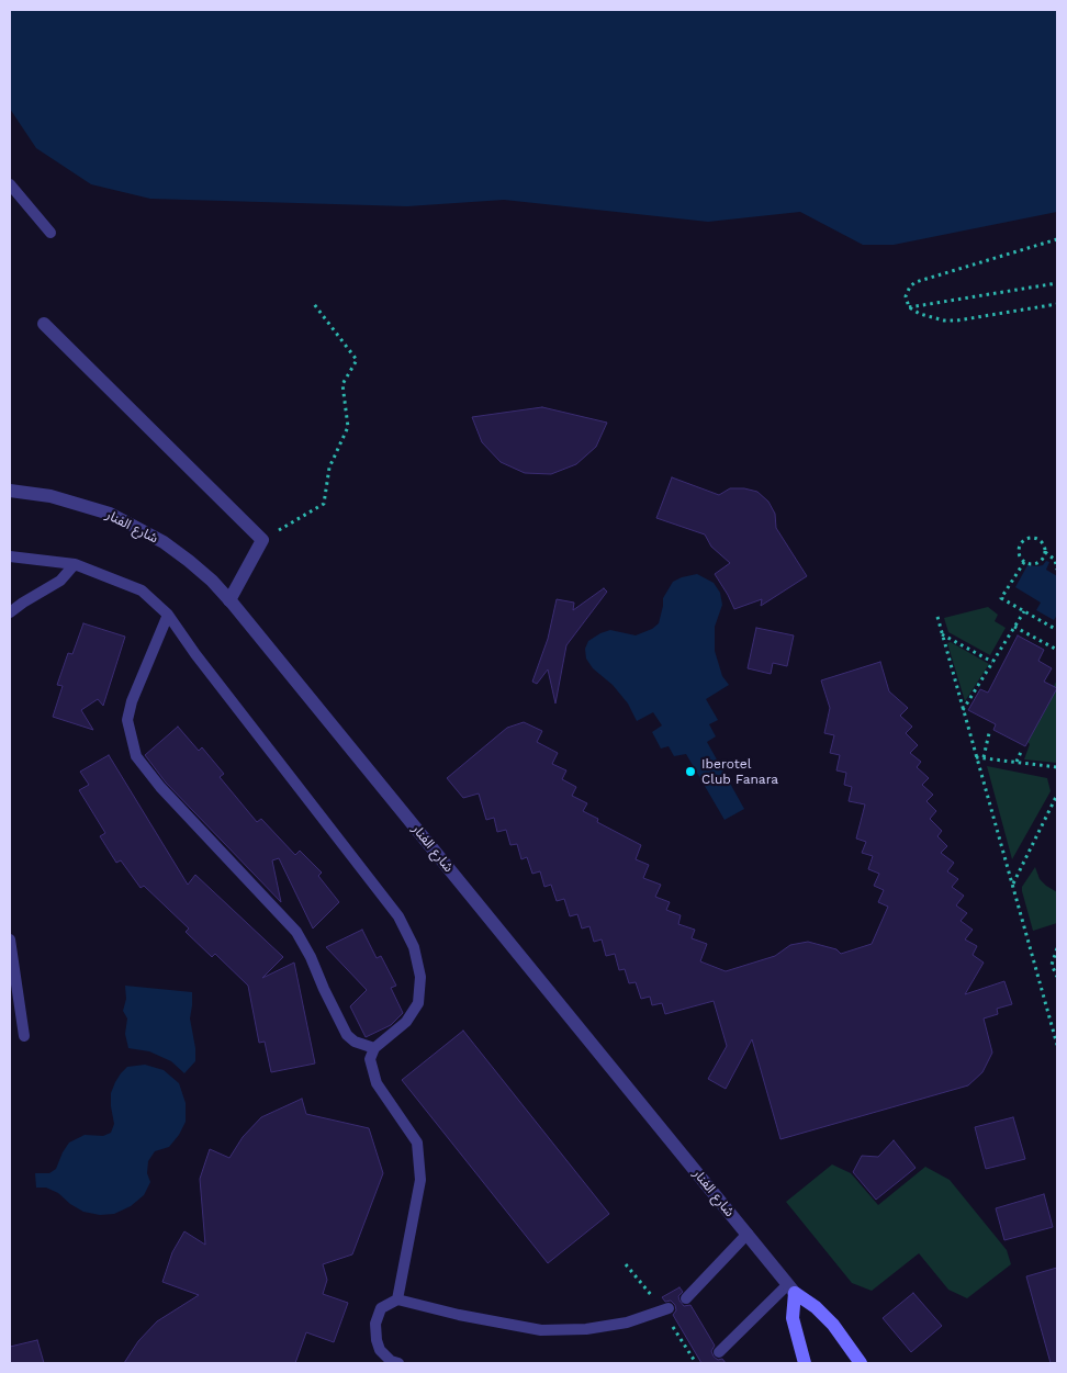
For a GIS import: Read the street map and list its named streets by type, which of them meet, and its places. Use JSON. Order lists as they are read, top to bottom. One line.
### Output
{"streets":{"main road":["شارع الفنار"]},"places":["Iberotel Club Fanara"]}
